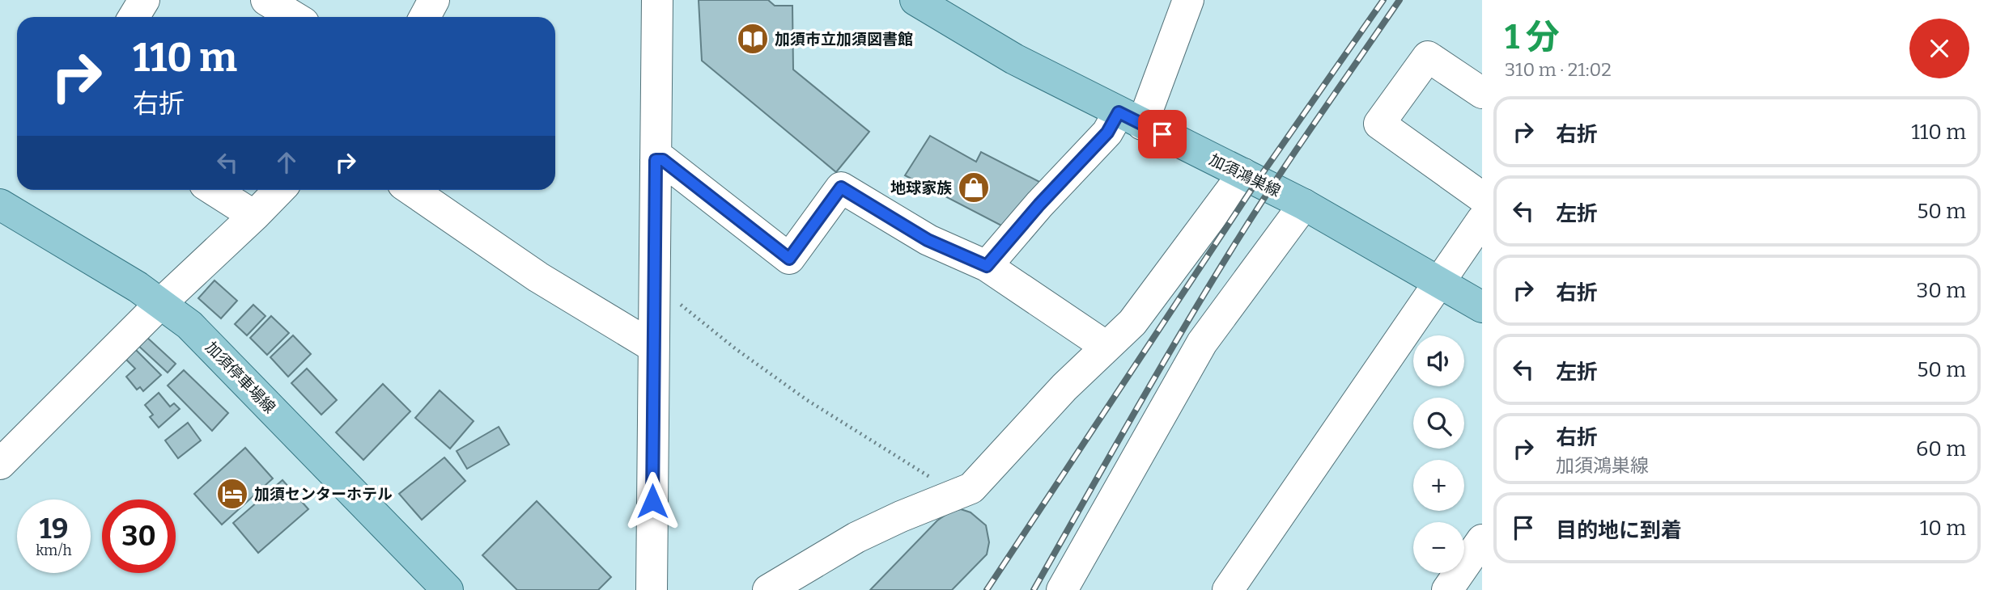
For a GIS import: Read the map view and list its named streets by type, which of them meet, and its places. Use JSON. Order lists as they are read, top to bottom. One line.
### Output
{"streets":{"main road":["加須鴻巣線","加須停車場線"]},"places":{"library":["加須市立加須図書館"],"shop":["地球家族"],"hotel":["加須センターホテル"]},"page":{"heading":["1 分","310 m · 21:02"],"turn":["110 m","右折"],"list":[{"name":"右折","value":"110 m"},{"name":"左折","value":"50 m"},{"name":"右折","value":"30 m"},{"name":"左折","value":"50 m"},{"name":"右折","note":"加須鴻巣線","value":"60 m"},{"name":"目的地に到着","value":"10 m"}],"map_buttons":["+","−"],"speed":"19 km/h","limit":"30"}}
